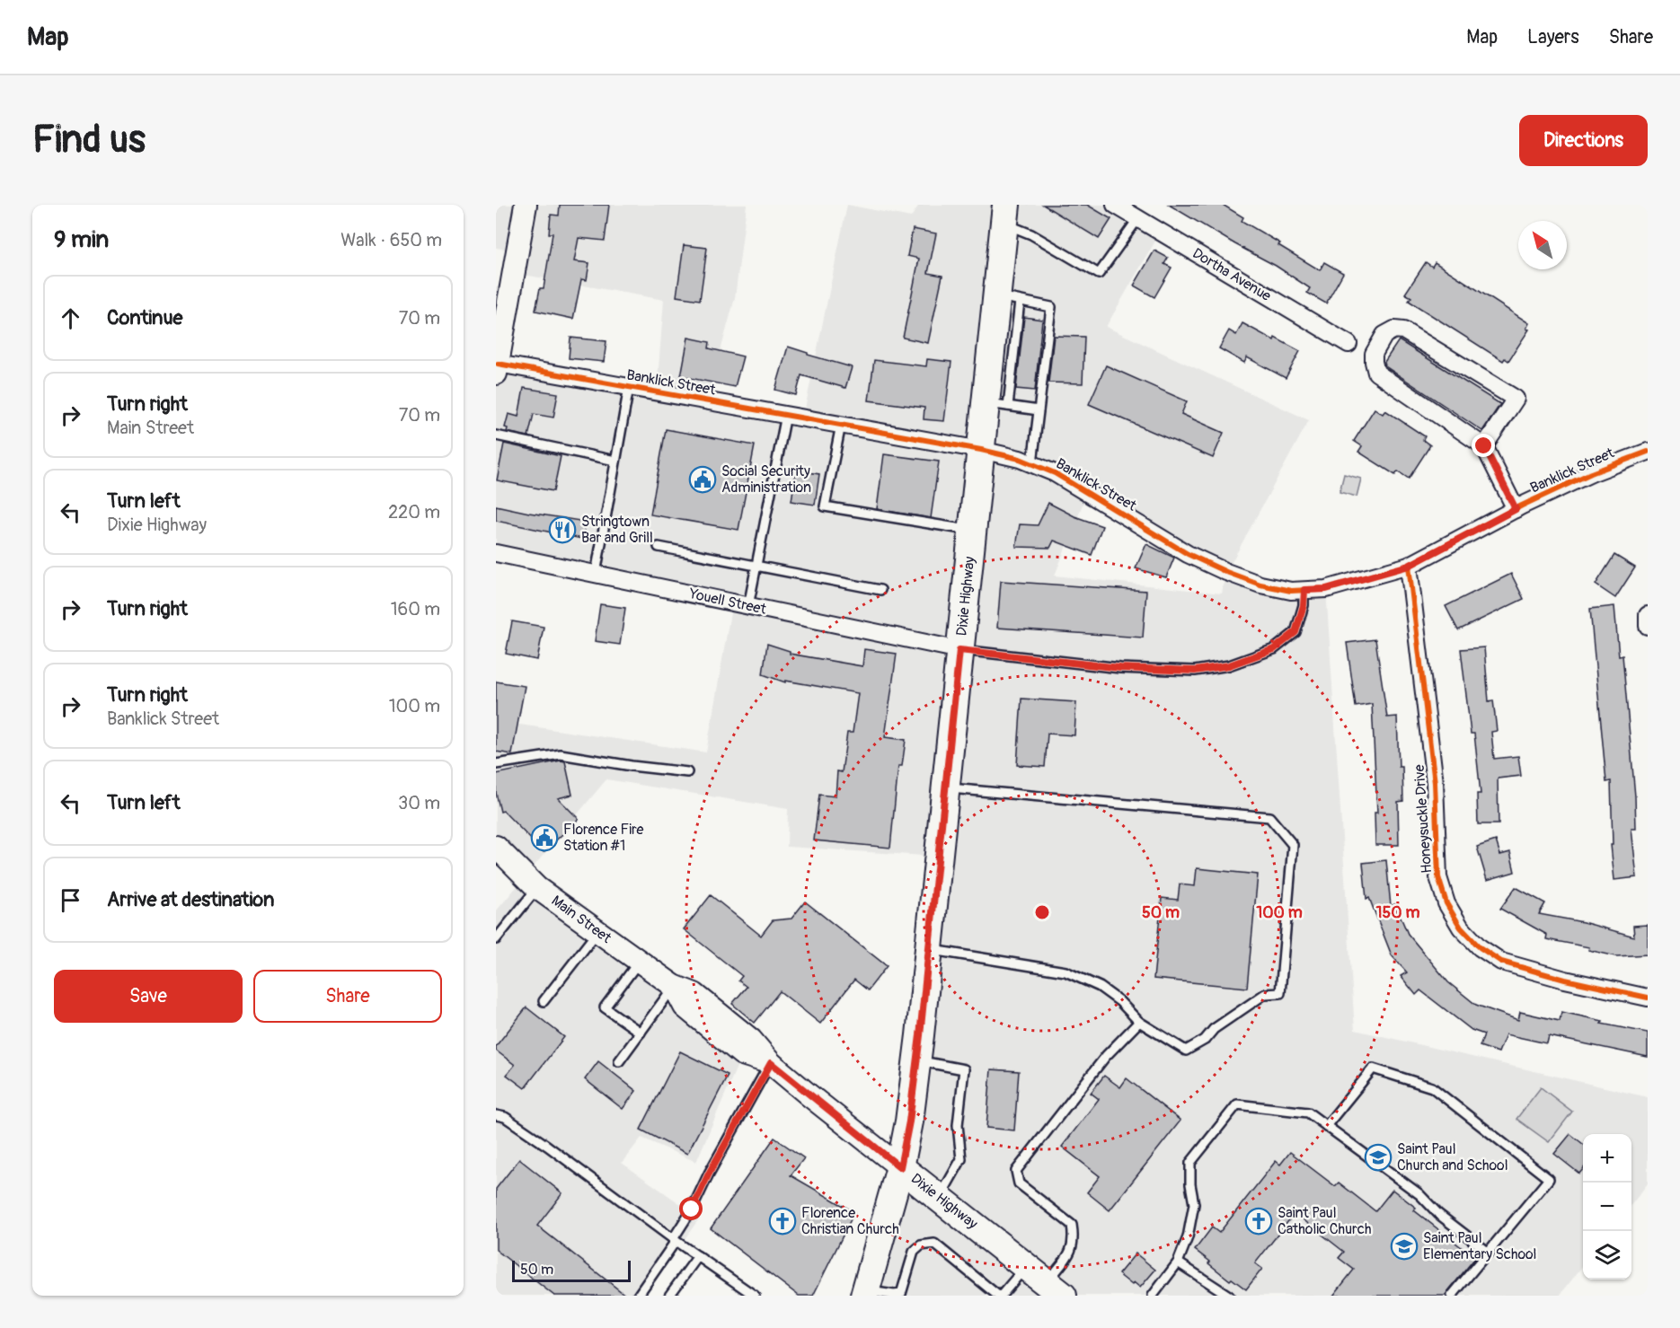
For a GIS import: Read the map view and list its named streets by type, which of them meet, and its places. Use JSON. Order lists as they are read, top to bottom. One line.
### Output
{"streets":{"main road":["Dixie Highway"],"street":["Dortha Avenue","Banklick Street","Youell Street","Honeysuckle Drive","Main Street"]},"crossings":[["Banklick Street","Dixie Highway"],["Banklick Street","Honeysuckle Drive"],["Dixie Highway","Youell Street"],["Dixie Highway","Main Street"]],"places":{"public building":["Social Security Administration","Florence Fire Station #1"],"restaurant":["Stringtown Bar and Grill"],"school or university":["Saint Paul Church and School","Saint Paul Elementary School"],"church":["Florence Christian Church","Saint Paul Catholic Church"]},"scale_bar":"50 m","north":"top left","page":{"header":"Map","nav":["Map","Layers","Share"],"buttons":["Directions",["Save","Share"]],"title":"Find us","heading":["9 min","Walk · 650 m"],"list":[["Continue","70 m"],["Turn right","Main Street","70 m"],["Turn left","Dixie Highway","220 m"],["Turn right","160 m"],["Turn right","Banklick Street","100 m"],["Turn left","30 m"],"Arrive at destination"],"map_buttons":["+","−"],"scale":"50 m"},"rings":["50 m","100 m","150 m"]}
